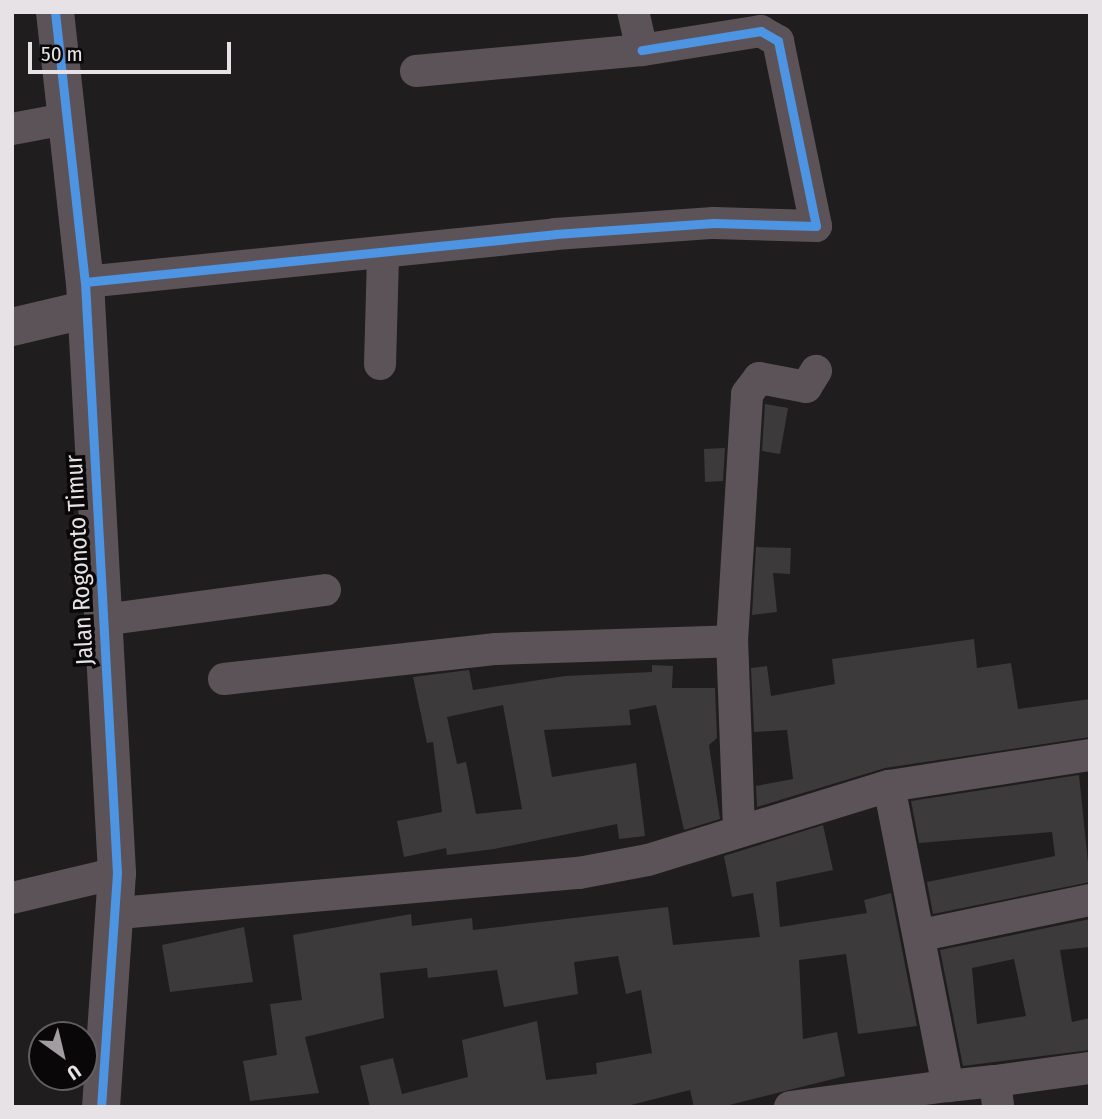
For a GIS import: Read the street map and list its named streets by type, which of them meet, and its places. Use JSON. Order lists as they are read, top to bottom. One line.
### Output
{"streets":{"street":["Jalan Rogonoto Timur"]},"scale_bar":"50 m","north":"bottom right"}
